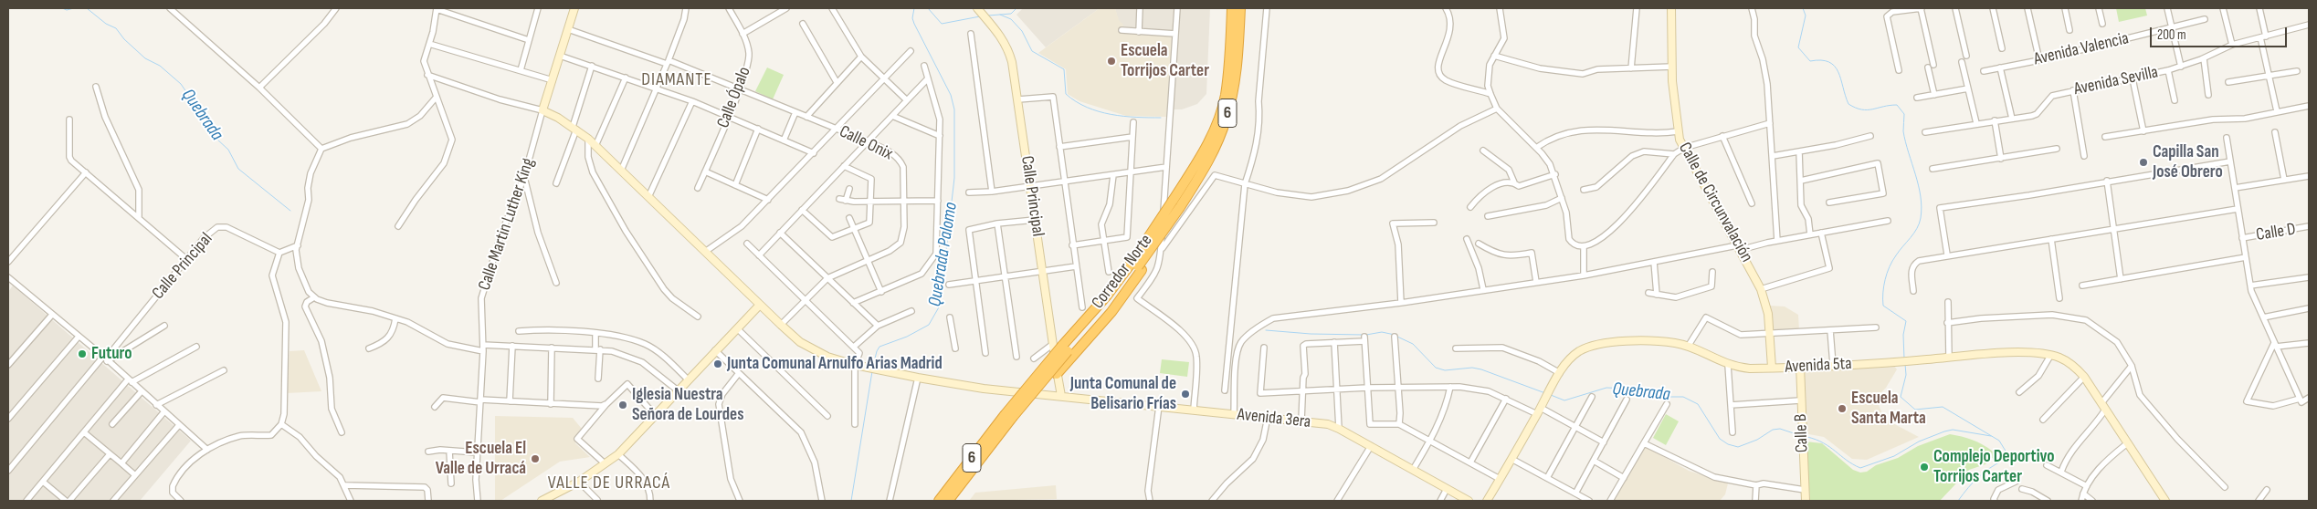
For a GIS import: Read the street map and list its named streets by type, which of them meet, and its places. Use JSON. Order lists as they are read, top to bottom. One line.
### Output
{"streets":{"highway":["6","Corredor Norte"],"street":["Avenida Valencia","Avenida Sevilla","Calle Ópalo","Calle Onix","Calle Principal","Calle de Circunvalación","Calle Martin Luther King","Calle D","Avenida 5ta","Avenida 3era","Calle B"]},"crossings":[["Calle Ópalo","Calle Onix"],["Calle Onix","Calle Martin Luther King"],["Calle Onix","Avenida 3era"],["Calle Principal","Corredor Norte"],["Calle Principal","Avenida 3era"],["Calle de Circunvalación","Avenida 5ta"],["Calle Martin Luther King","Avenida 3era"],["Avenida 5ta","Calle B"]],"districts":["DIAMANTE","VALLE DE URRACÁ"],"water":["Quebrada","Quebrada Palomo"],"places":["Escuela Torrijos Carter","Capilla San José Obrero","Futuro","Junta Comunal Arnulfo Arias Madrid","Junta Comunal de Belisario Frías","Iglesia Nuestra Señora de Lourdes","Escuela Santa Marta","Escuela El Valle de Urracá","Complejo Deportivo Torrijos Carter"],"scale_bar":"200 m"}
